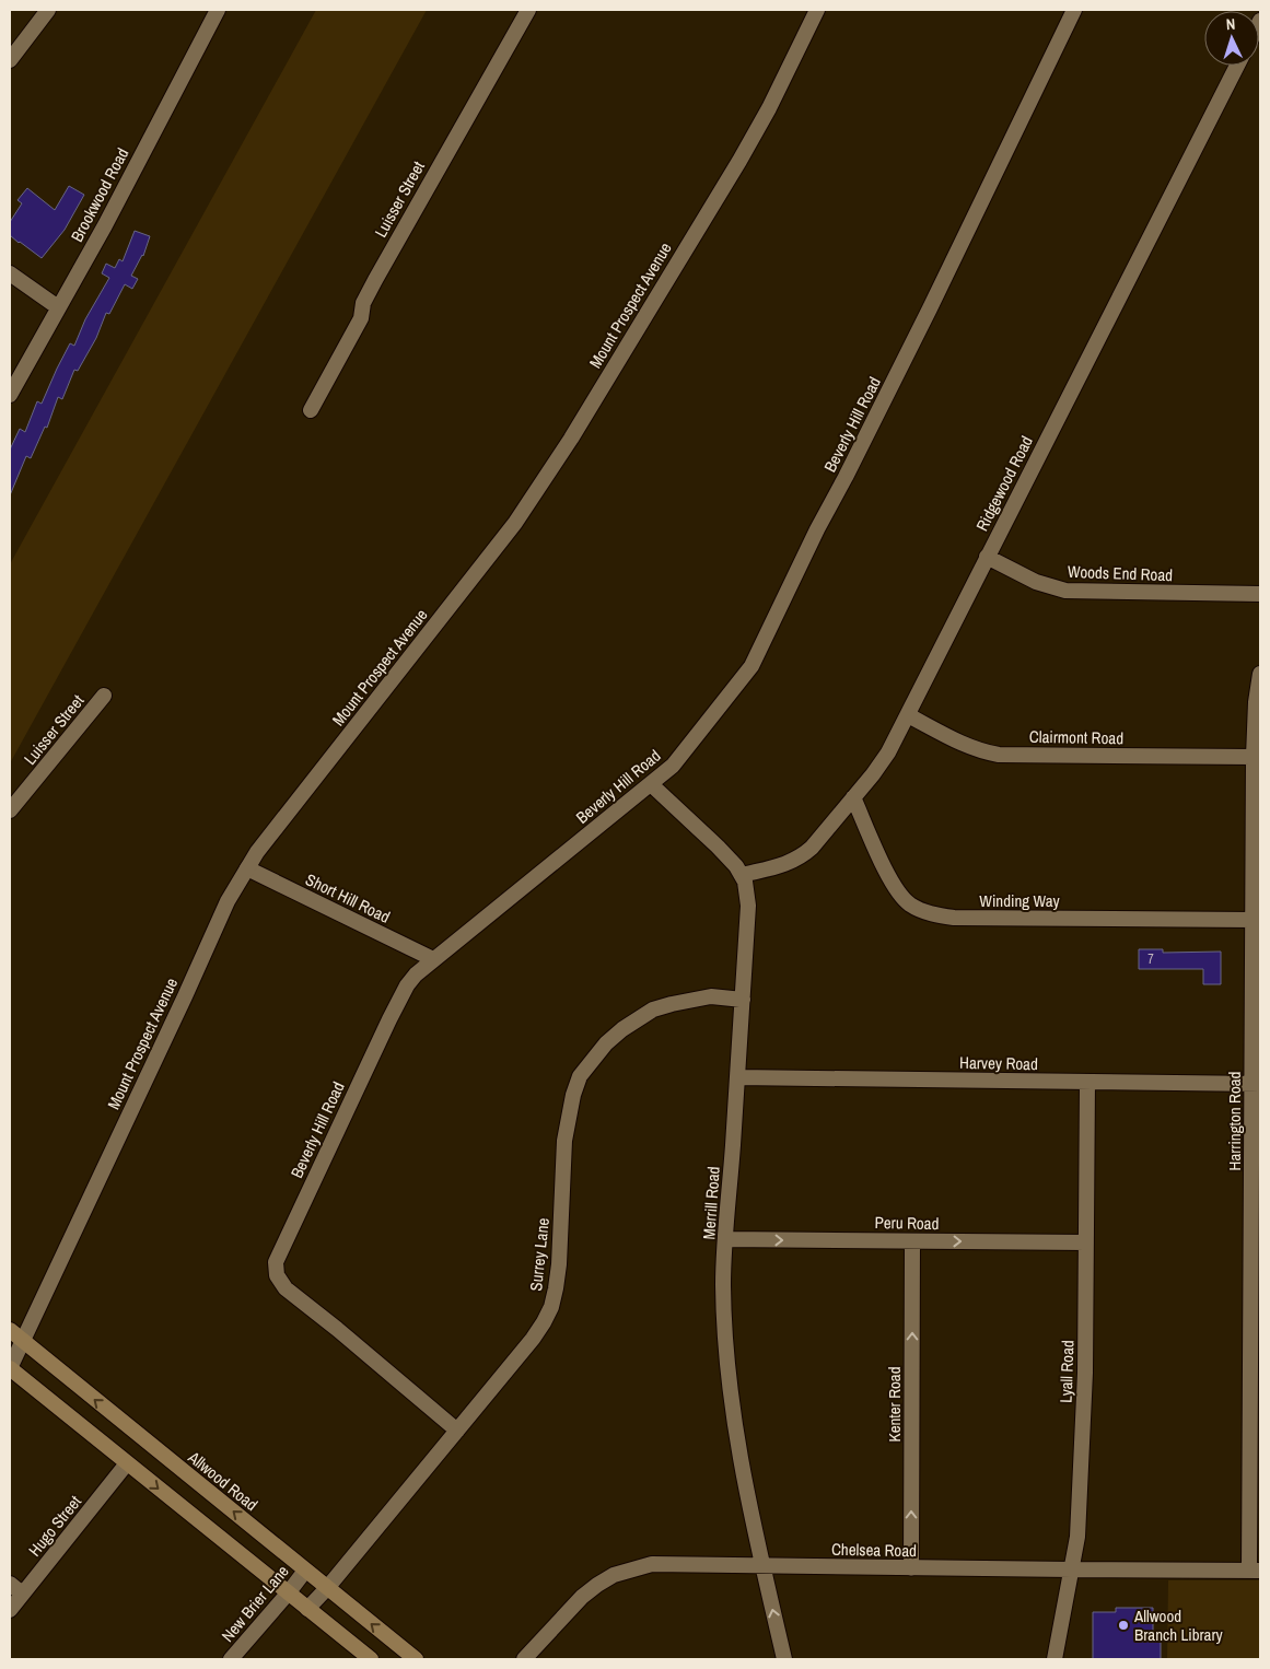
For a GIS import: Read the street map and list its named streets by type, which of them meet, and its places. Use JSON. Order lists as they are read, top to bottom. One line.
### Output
{"streets":{"main road":["Allwood Road"],"street":["Brookwood Road","Luisser Street","Mount Prospect Avenue","Beverly Hill Road","Ridgewood Road","Woods End Road","Clairmont Road","Short Hill Road","Winding Way","Harvey Road","Harrington Road","Merrill Road","Peru Road","Surrey Lane","Lyall Road","Kenter Road","Hugo Street","Chelsea Road","New Brier Lane"]},"crossings":[["Mount Prospect Avenue","Short Hill Road"],["Mount Prospect Avenue","Allwood Road"],["Beverly Hill Road","Short Hill Road"],["Beverly Hill Road","Merrill Road"],["Beverly Hill Road","Surrey Lane"],["Ridgewood Road","Woods End Road"],["Ridgewood Road","Clairmont Road"],["Ridgewood Road","Winding Way"],["Ridgewood Road","Merrill Road"],["Clairmont Road","Harrington Road"],["Winding Way","Harrington Road"],["Harvey Road","Harrington Road"],["Harvey Road","Merrill Road"],["Harvey Road","Lyall Road"],["Harrington Road","Chelsea Road"],["Merrill Road","Peru Road"],["Merrill Road","Surrey Lane"],["Merrill Road","Chelsea Road"],["Peru Road","Lyall Road"],["Peru Road","Kenter Road"],["Surrey Lane","Allwood Road"],["Lyall Road","Chelsea Road"],["Kenter Road","Chelsea Road"],["Allwood Road","New Brier Lane"]],"one_way":["Peru Road","Kenter Road"],"places":["Allwood Branch Library"],"house_numbers":["7"],"north":"top"}
